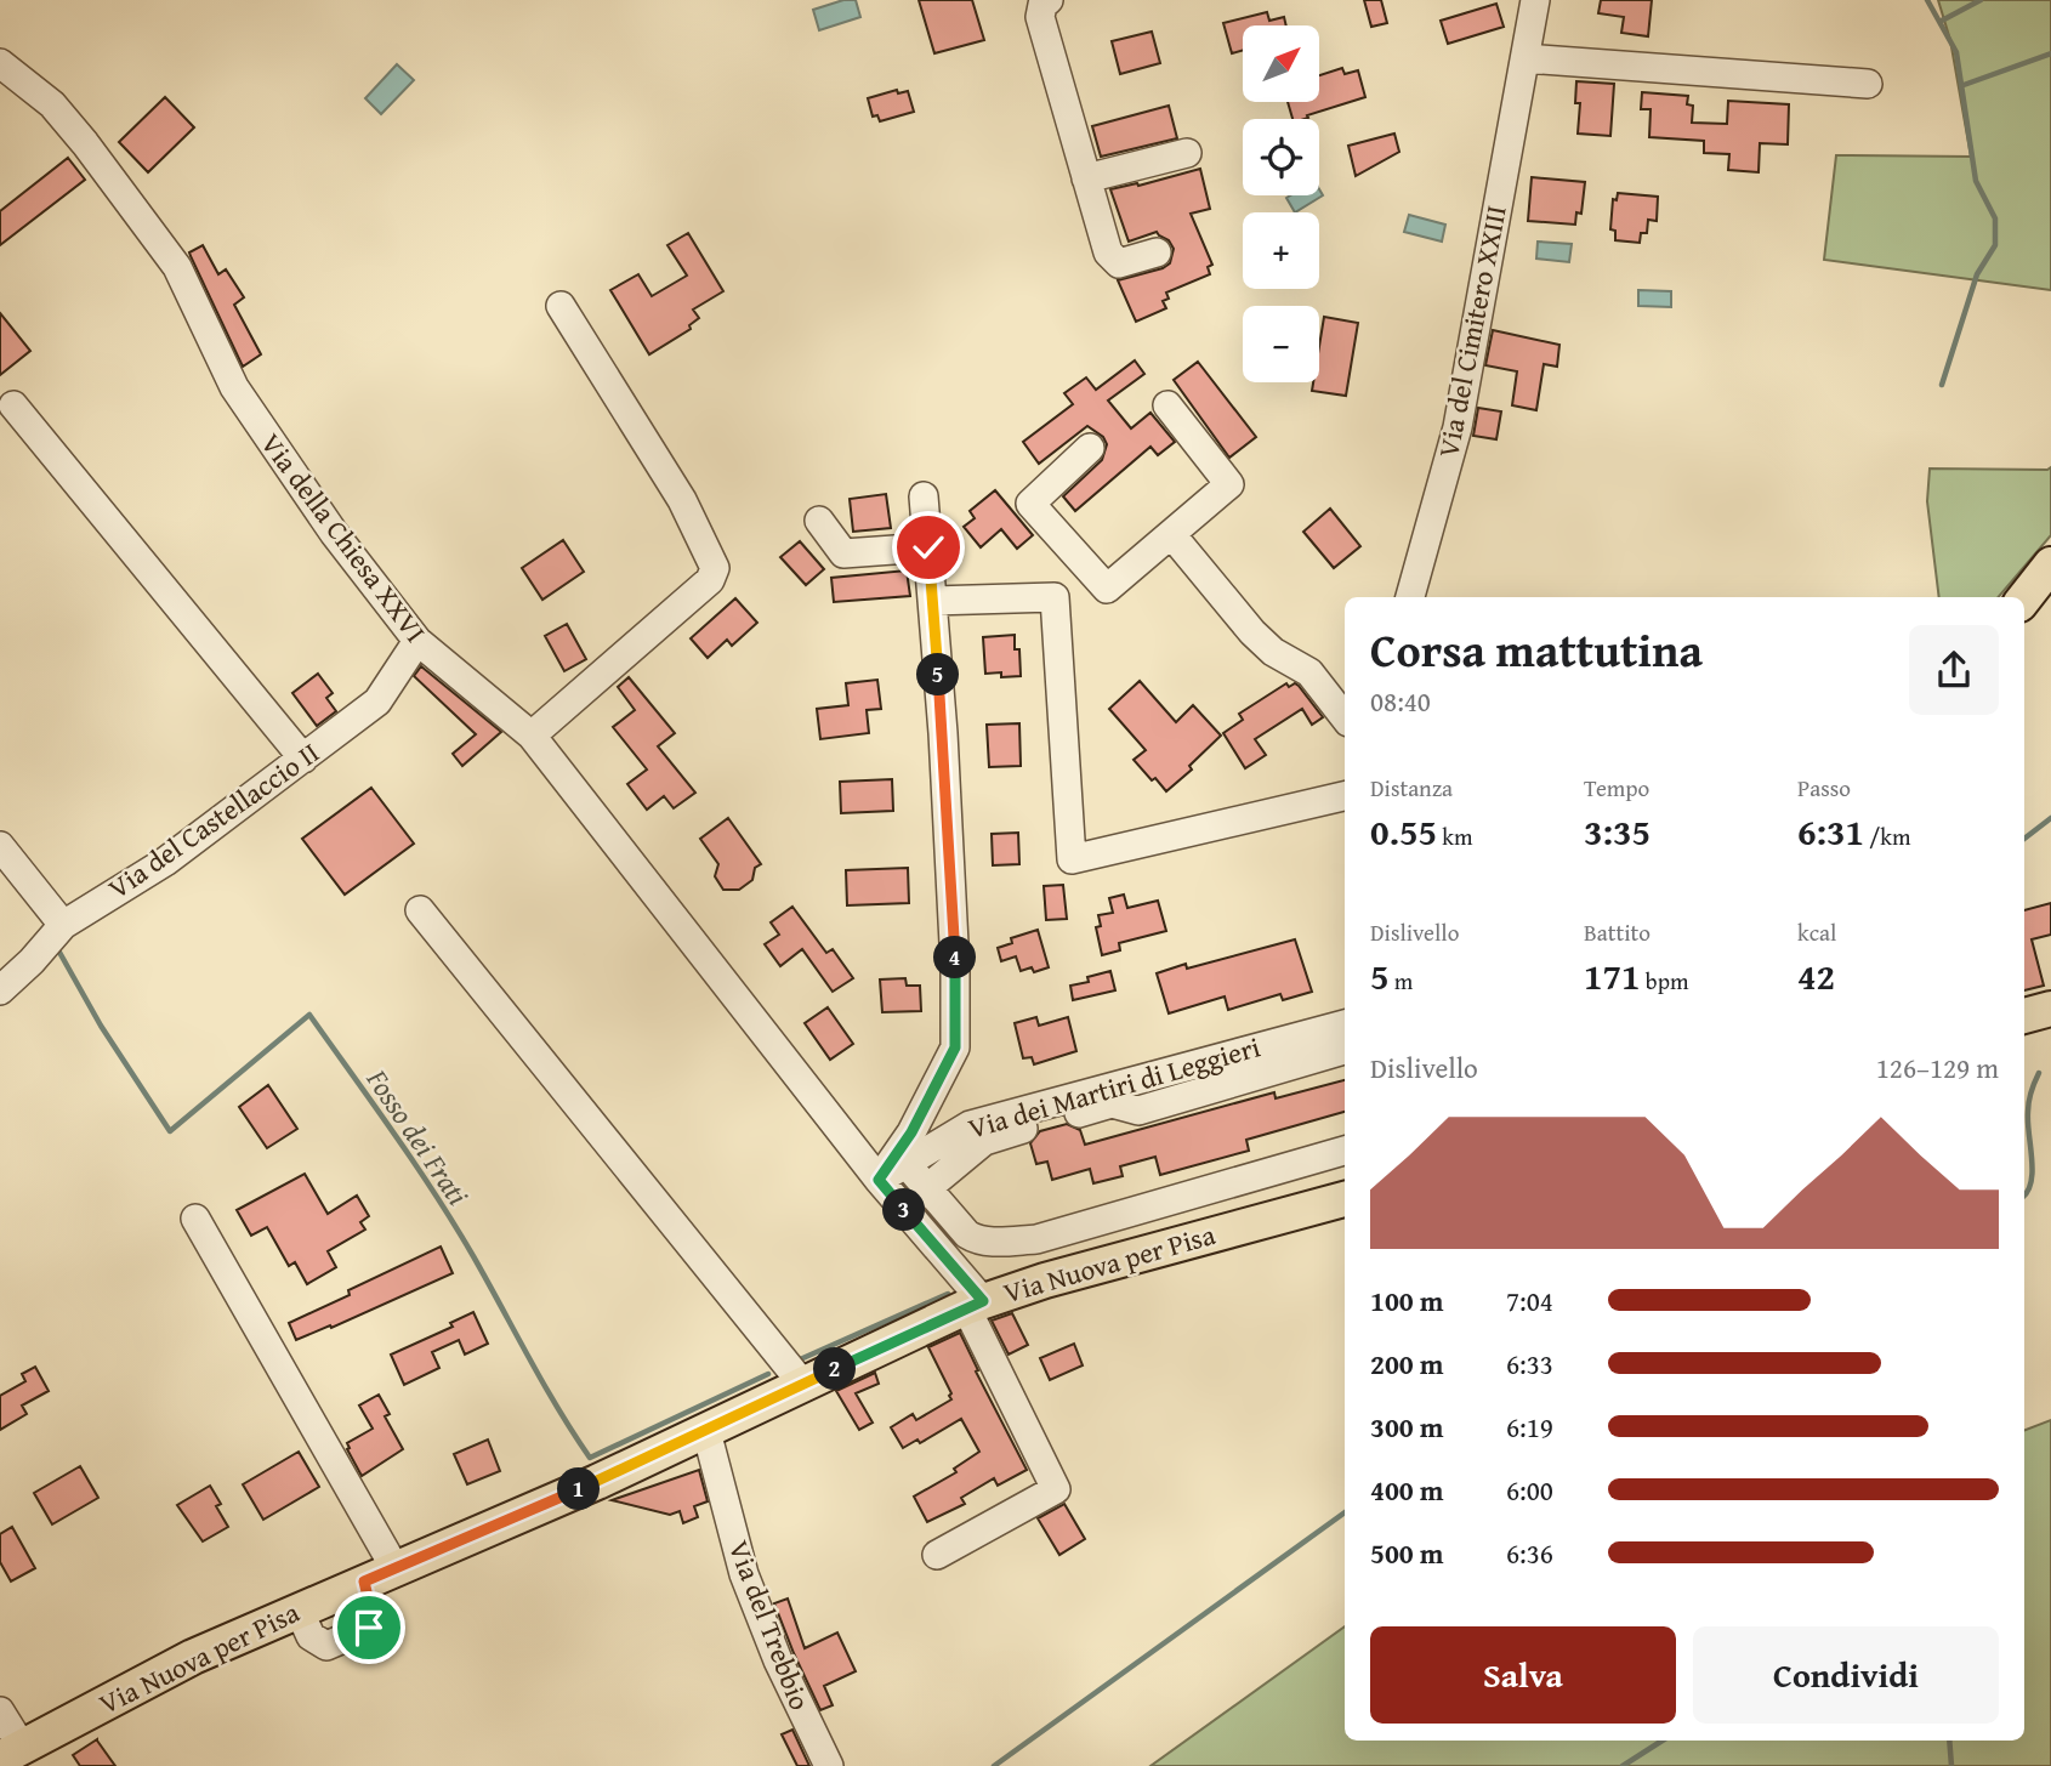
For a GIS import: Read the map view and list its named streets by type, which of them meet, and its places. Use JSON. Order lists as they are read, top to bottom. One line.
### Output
{"streets":{"main road":["Via Nuova per Pisa"],"street":["Via del Cimitero XXIII","Via della Chiesa XXVI","Via del Castellaccio II","Via dei Martiri di Leggieri","Via del Trebbio"]},"crossings":[["Via della Chiesa XXVI","Via del Castellaccio II"],["Via della Chiesa XXVI","Via dei Martiri di Leggieri"],["Via della Chiesa XXVI","Via Nuova per Pisa"],["Via Nuova per Pisa","Via del Trebbio"]],"water":["Fosso dei Frati"],"north":"top right","page":{"map_buttons":["+","−"],"heading":["Corsa mattutina","08:40"],"pins":["5","4","3","2","1"],"stats":[["Distanza","0.55 km"],["Tempo","3:35"],["Passo","6:31 /km"],["Dislivello","5 m"],["Battito","171 bpm"],["kcal","42"]],"chart":["Dislivello","126–129 m"],"list":[{"name":"100 m","note":"7:04"},{"name":"200 m","note":"6:33"},{"name":"300 m","note":"6:19"},{"name":"400 m","note":"6:00"},{"name":"500 m","note":"6:36"}],"buttons":["Salva","Condividi"]}}
